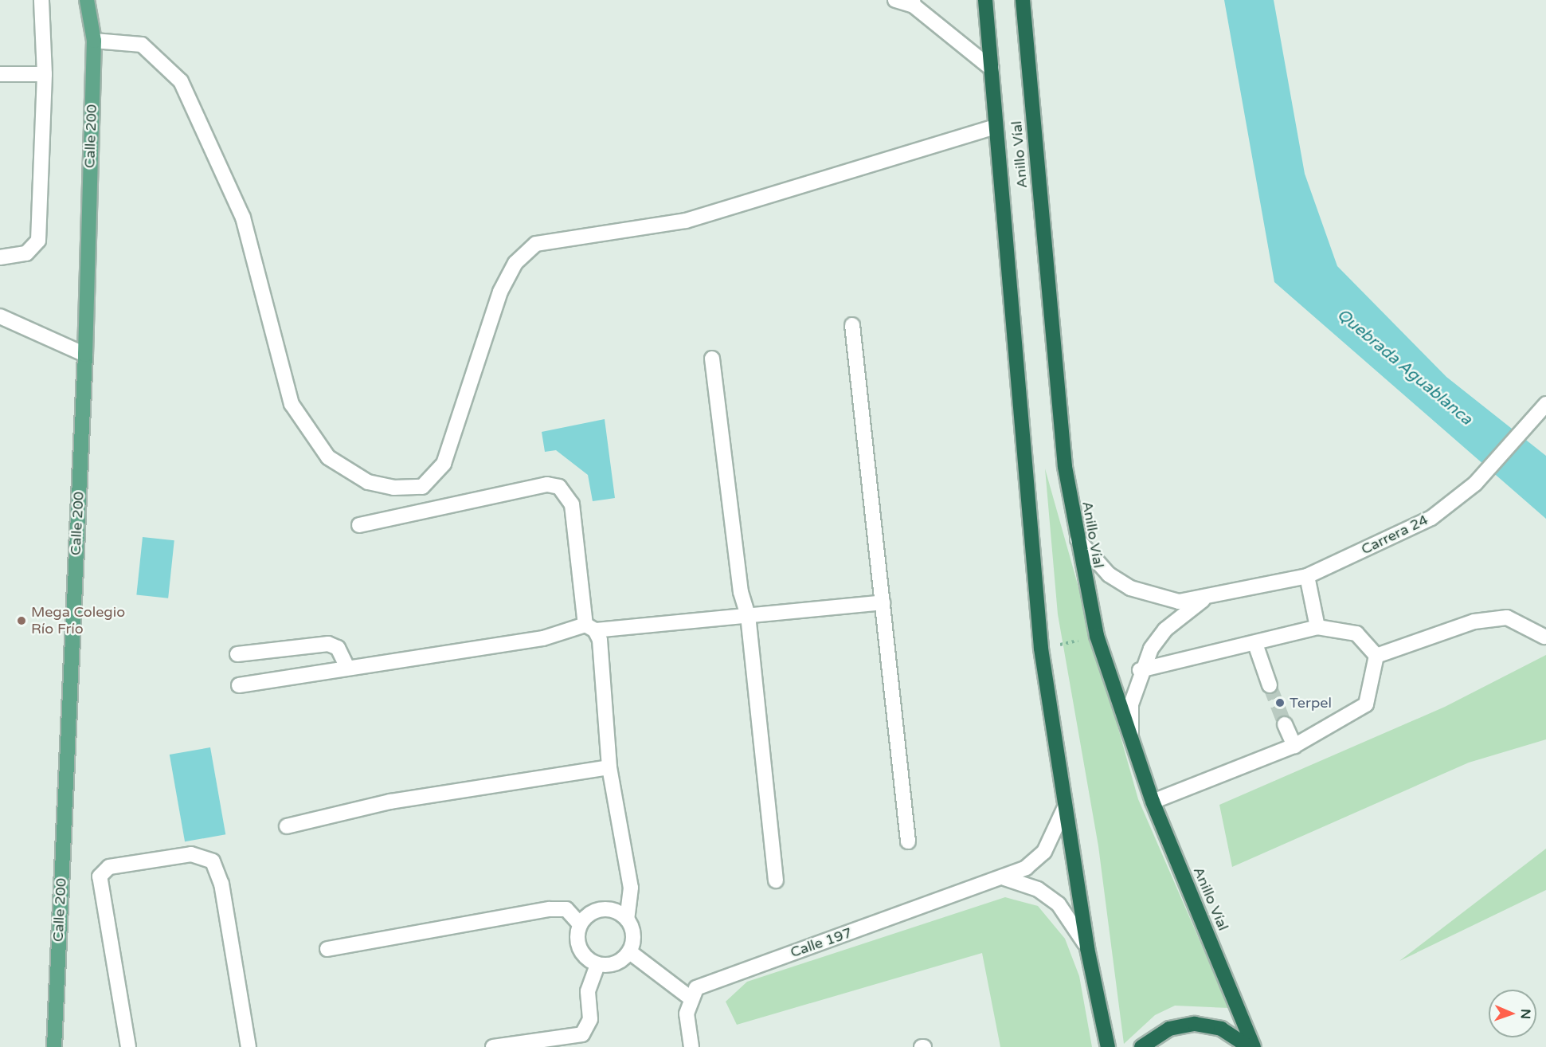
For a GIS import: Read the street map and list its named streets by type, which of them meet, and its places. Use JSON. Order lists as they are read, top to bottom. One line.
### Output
{"streets":{"highway":["Anillo Víal"],"main road":["Calle 200"],"street":["Carrera 24","Calle 197"]},"crossings":[["Anillo Víal","Carrera 24"],["Anillo Víal","Calle 197"]],"water":["Quebrada Aguablanca"],"places":["Mega Colegio Río Frío","Terpel"],"north":"right"}
